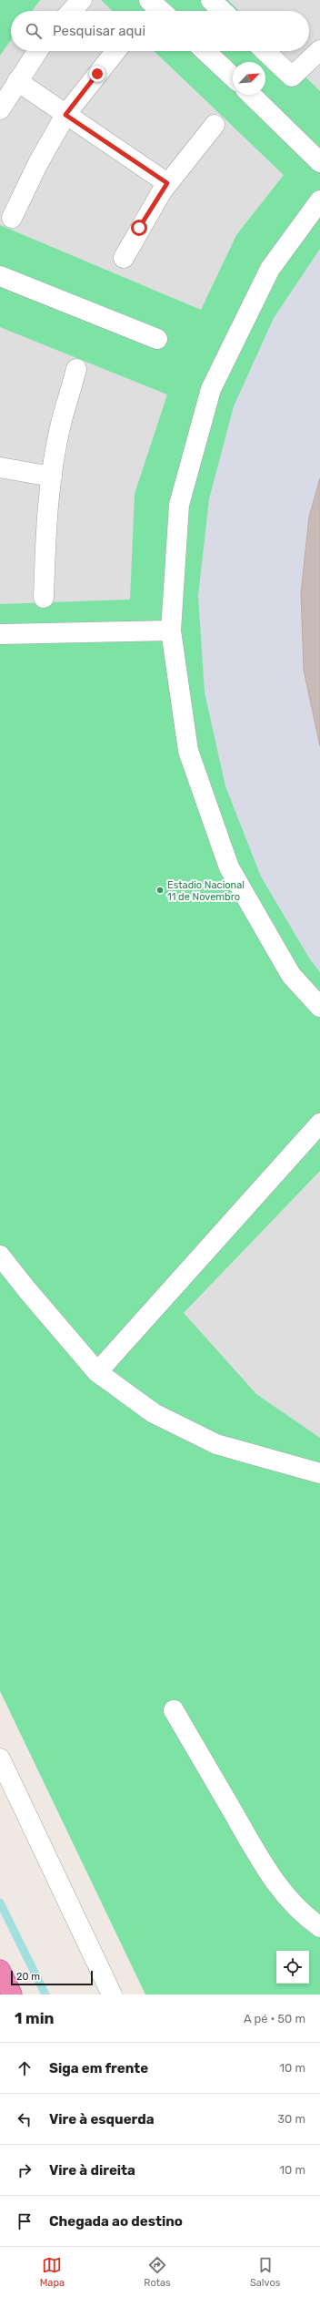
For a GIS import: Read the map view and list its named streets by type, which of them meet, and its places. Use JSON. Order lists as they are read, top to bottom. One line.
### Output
{"places":["Estadio Nacional 11 de Novembro"],"scale_bar":"20 m","north":"top right","page":{"search":"Pesquisar aqui","scale":"20 m","heading":["1 min","A pé · 50 m"],"list":[["Siga em frente","10 m"],["Vire à esquerda","30 m"],["Vire à direita","10 m"],"Chegada ao destino"],"nav":["Mapa","Rotas","Salvos"]}}
